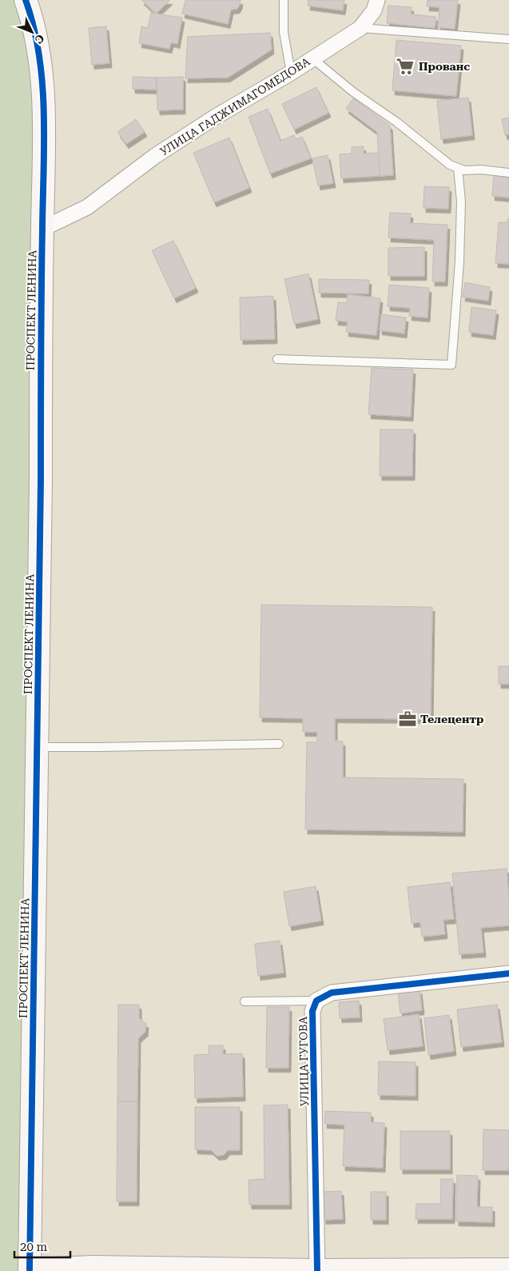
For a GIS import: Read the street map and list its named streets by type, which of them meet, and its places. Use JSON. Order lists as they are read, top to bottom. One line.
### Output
{"streets":{"street":["УЛИЦА ГАДЖИМАГОМЕДОВА","ПРОСПЕКТ ЛЕНИНА","УЛИЦА ГУГОВА"]},"crossings":[["УЛИЦА ГАДЖИМАГОМЕДОВА","ПРОСПЕКТ ЛЕНИНА"]],"places":{"supermarket":["Прованс"],"office":["Телецентр"]},"scale_bar":"20 m","north":"bottom right"}
